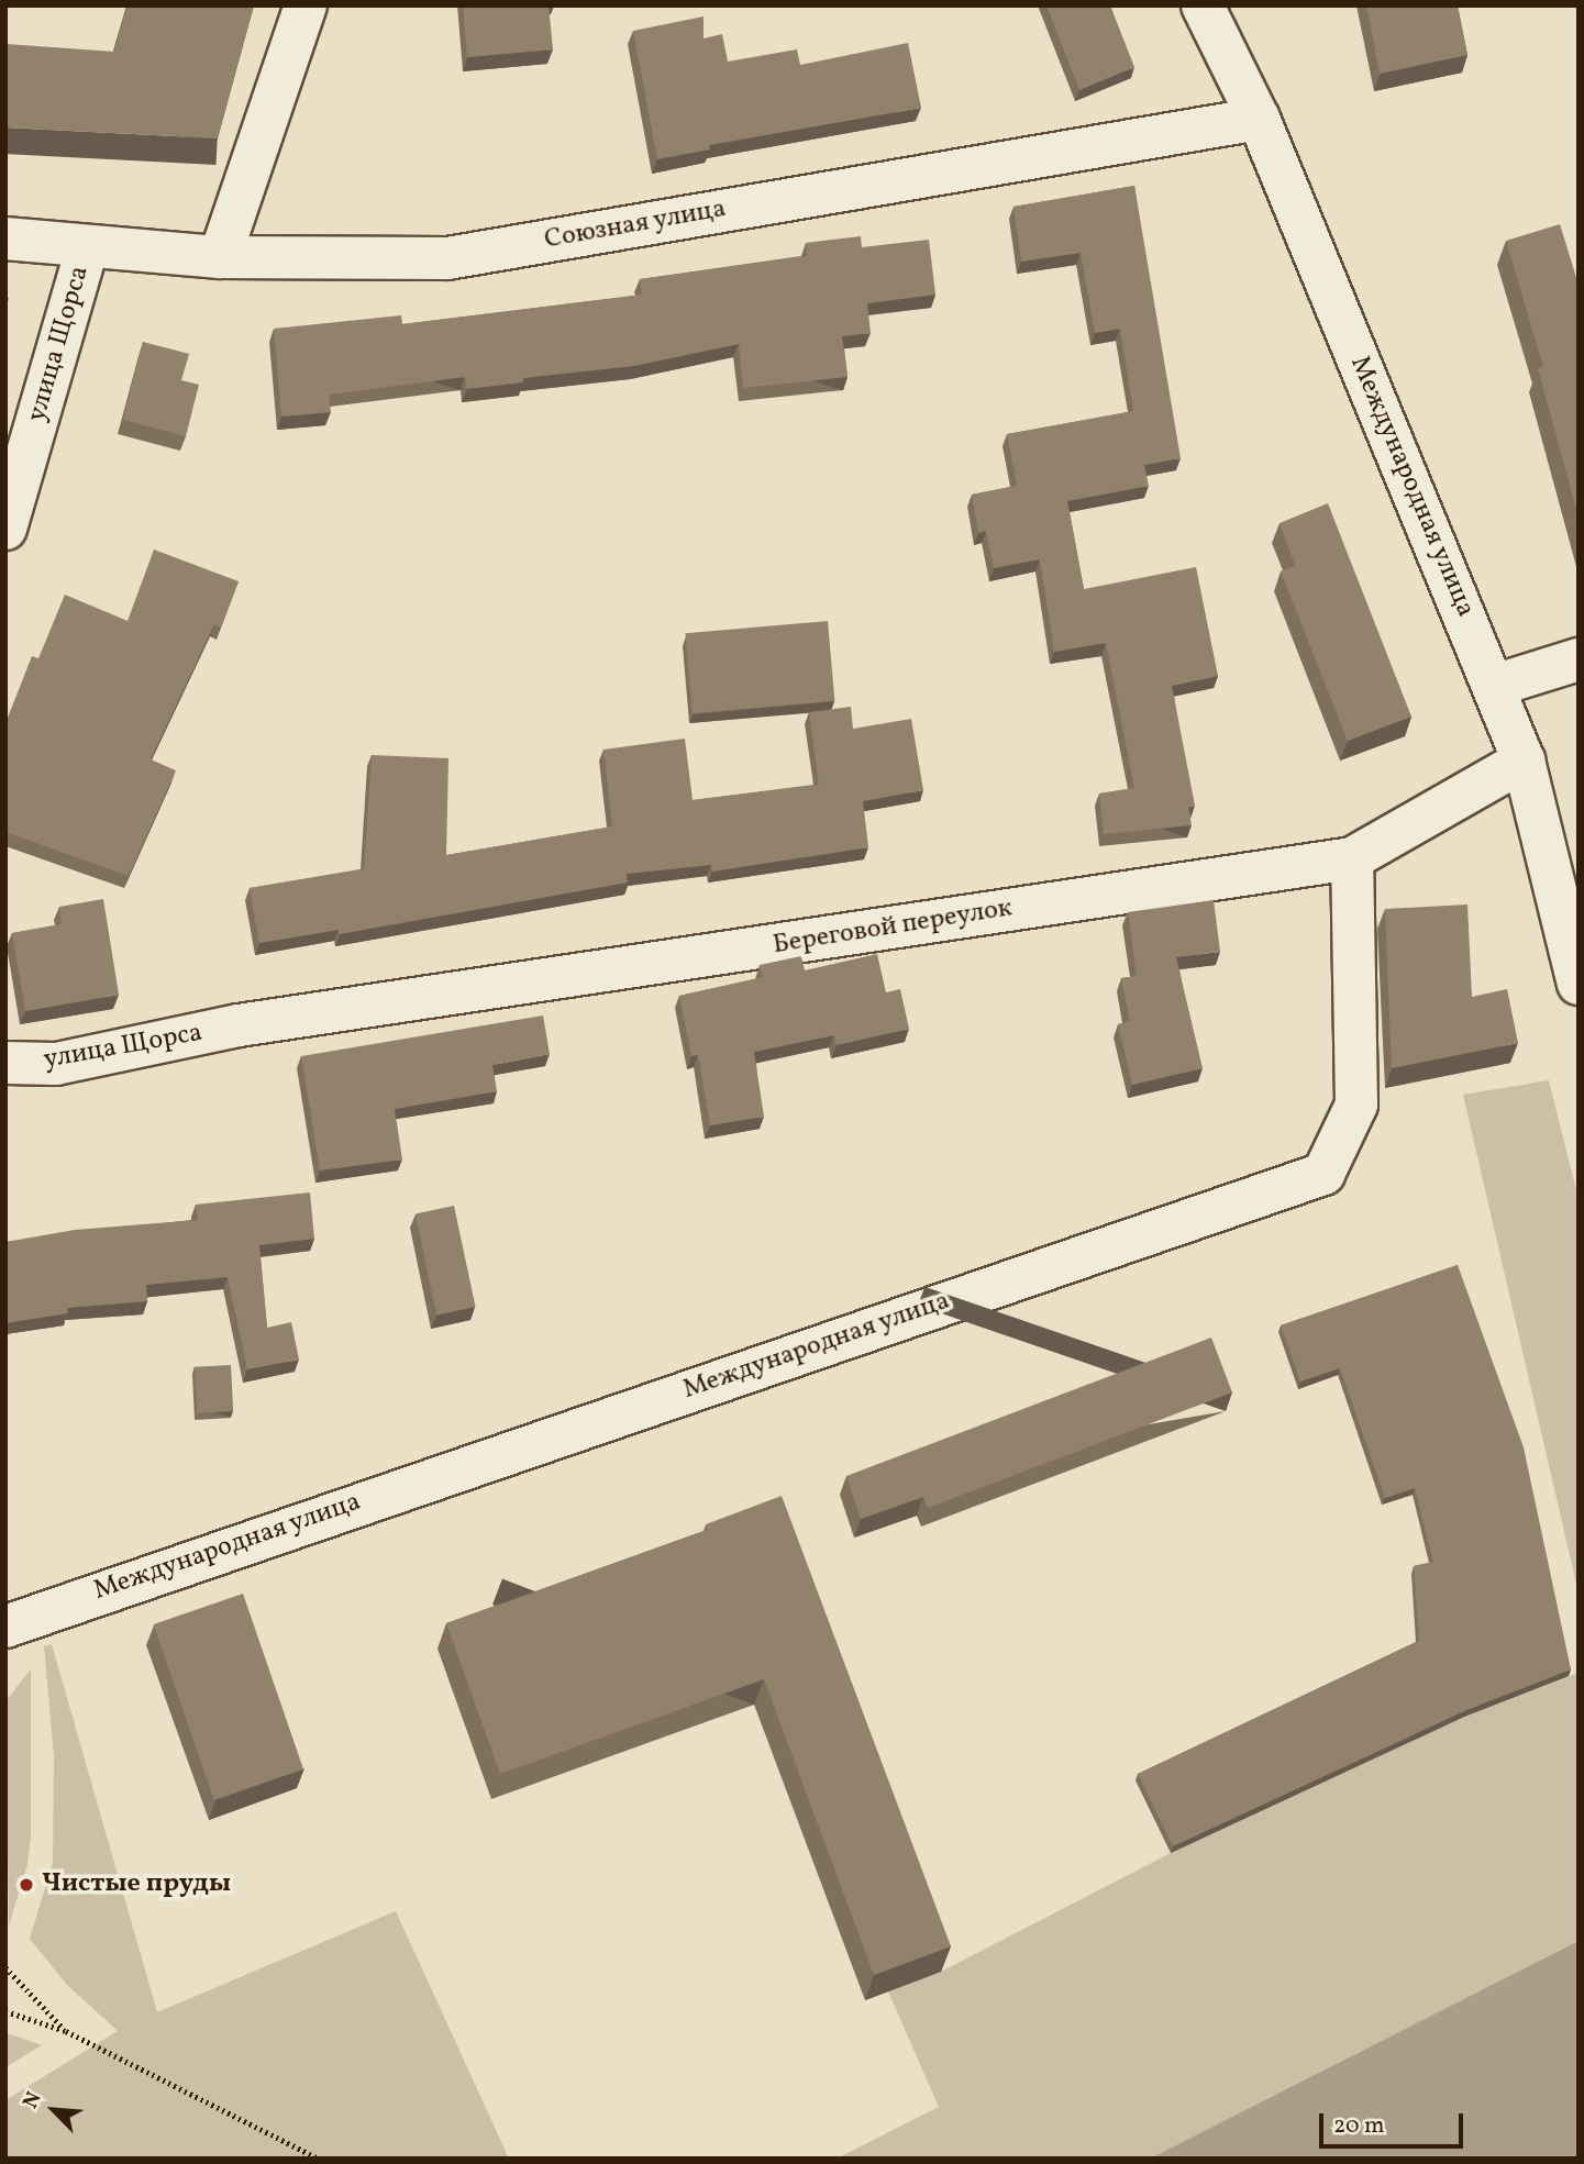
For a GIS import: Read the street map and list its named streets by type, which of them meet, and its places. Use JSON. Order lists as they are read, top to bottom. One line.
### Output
{"streets":{"street":["Союзная улица","улица Щорса","Международная улица","Береговой переулок"]},"crossings":[["Союзная улица","улица Щорса"],["Союзная улица","Международная улица"],["улица Щорса","Береговой переулок"],["Международная улица","Береговой переулок"]],"places":["Чистые пруды"],"scale_bar":"20 m","north":"top left"}
